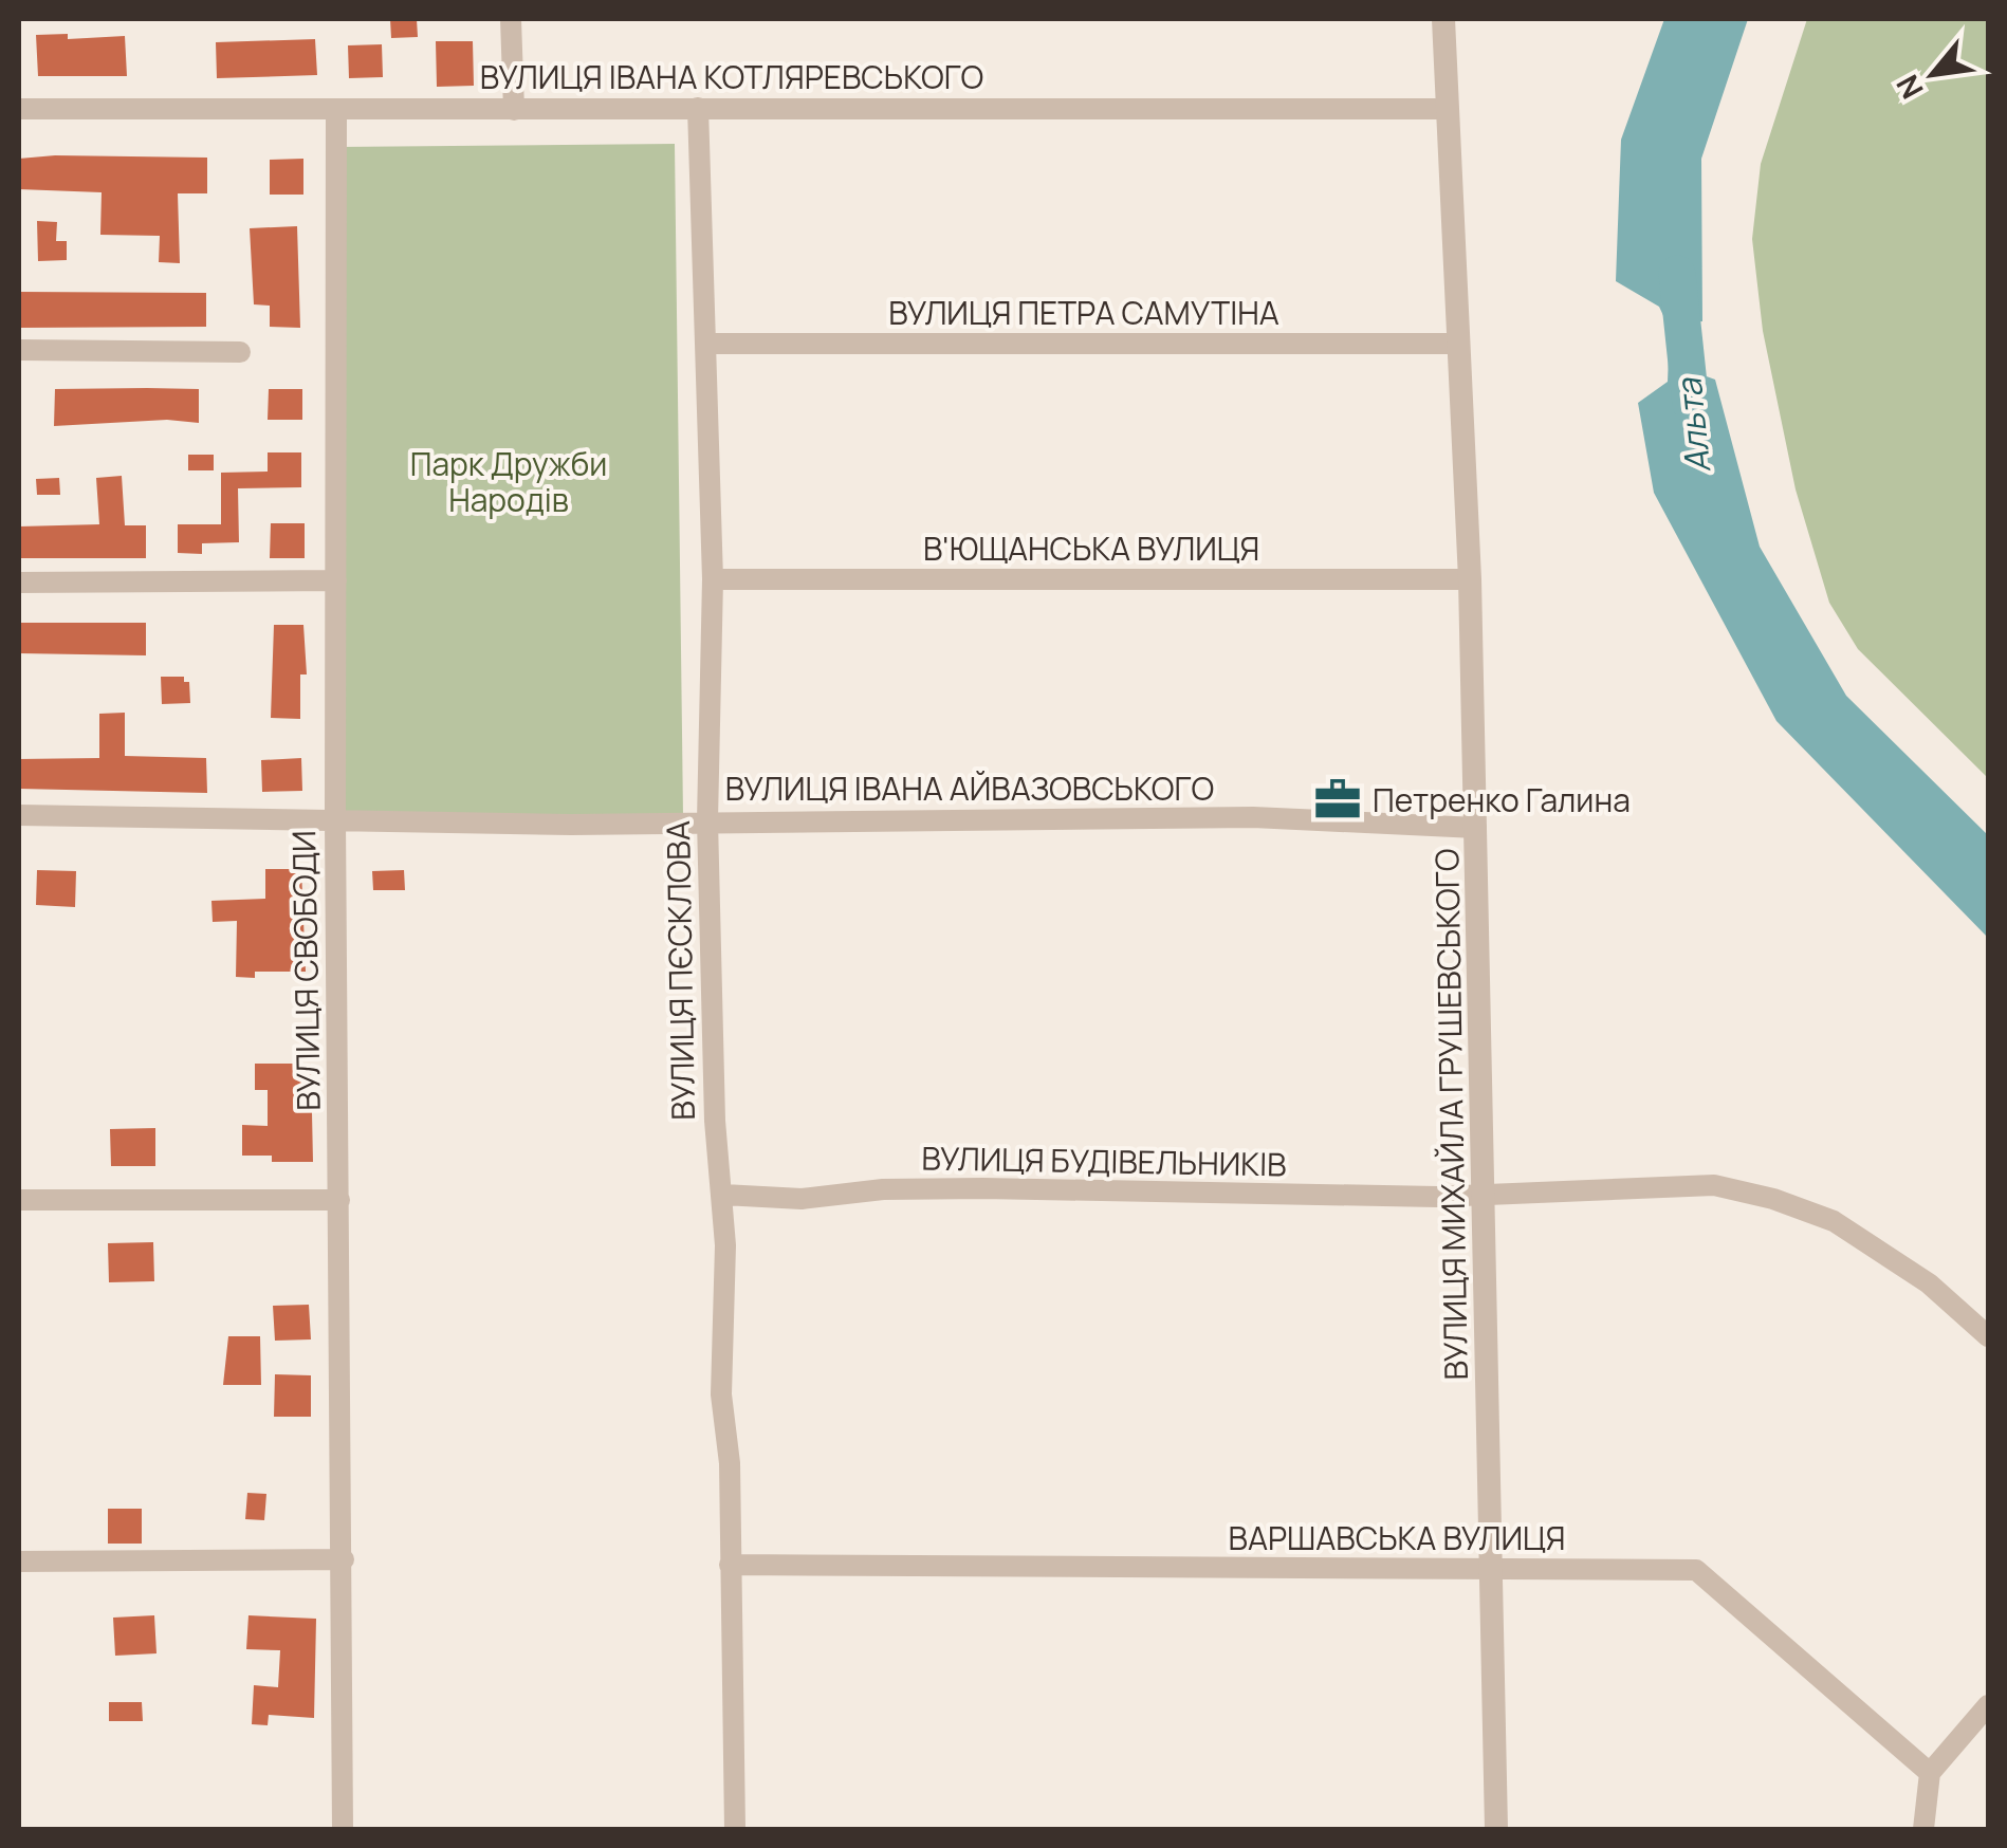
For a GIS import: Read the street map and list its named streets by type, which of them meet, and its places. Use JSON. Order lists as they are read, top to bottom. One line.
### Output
{"streets":{"street":["ВУЛИЦЯ ІВАНА КОТЛЯРЕВСЬКОГО","ВУЛИЦЯ ПЕТРА САМУТІНА","В'ЮЩАНСЬКА ВУЛИЦЯ","ВУЛИЦЯ ІВАНА АЙВАЗОВСЬКОГО","ВУЛИЦЯ СВОБОДИ","ВУЛИЦЯ ПЄСКЛОВА","ВУЛИЦЯ МИХАЙЛА ГРУШЕВСЬКОГО","ВУЛИЦЯ БУДІВЕЛЬНИКІВ","ВАРШАВСЬКА ВУЛИЦЯ"]},"crossings":[["ВУЛИЦЯ ІВАНА КОТЛЯРЕВСЬКОГО","ВУЛИЦЯ СВОБОДИ"],["ВУЛИЦЯ ІВАНА КОТЛЯРЕВСЬКОГО","ВУЛИЦЯ ПЄСКЛОВА"],["ВУЛИЦЯ ІВАНА КОТЛЯРЕВСЬКОГО","ВУЛИЦЯ МИХАЙЛА ГРУШЕВСЬКОГО"],["ВУЛИЦЯ ПЕТРА САМУТІНА","ВУЛИЦЯ ПЄСКЛОВА"],["ВУЛИЦЯ ПЕТРА САМУТІНА","ВУЛИЦЯ МИХАЙЛА ГРУШЕВСЬКОГО"],["В'ЮЩАНСЬКА ВУЛИЦЯ","ВУЛИЦЯ ПЄСКЛОВА"],["В'ЮЩАНСЬКА ВУЛИЦЯ","ВУЛИЦЯ МИХАЙЛА ГРУШЕВСЬКОГО"],["ВУЛИЦЯ ІВАНА АЙВАЗОВСЬКОГО","ВУЛИЦЯ СВОБОДИ"],["ВУЛИЦЯ ІВАНА АЙВАЗОВСЬКОГО","ВУЛИЦЯ ПЄСКЛОВА"],["ВУЛИЦЯ ІВАНА АЙВАЗОВСЬКОГО","ВУЛИЦЯ МИХАЙЛА ГРУШЕВСЬКОГО"],["ВУЛИЦЯ ПЄСКЛОВА","ВУЛИЦЯ БУДІВЕЛЬНИКІВ"],["ВУЛИЦЯ ПЄСКЛОВА","ВАРШАВСЬКА ВУЛИЦЯ"],["ВУЛИЦЯ МИХАЙЛА ГРУШЕВСЬКОГО","ВУЛИЦЯ БУДІВЕЛЬНИКІВ"],["ВУЛИЦЯ МИХАЙЛА ГРУШЕВСЬКОГО","ВАРШАВСЬКА ВУЛИЦЯ"]],"water":["Альта"],"parks":["Парк Дружби Народів"],"places":{"office":["Петренко Галина"]},"north":"bottom left"}
